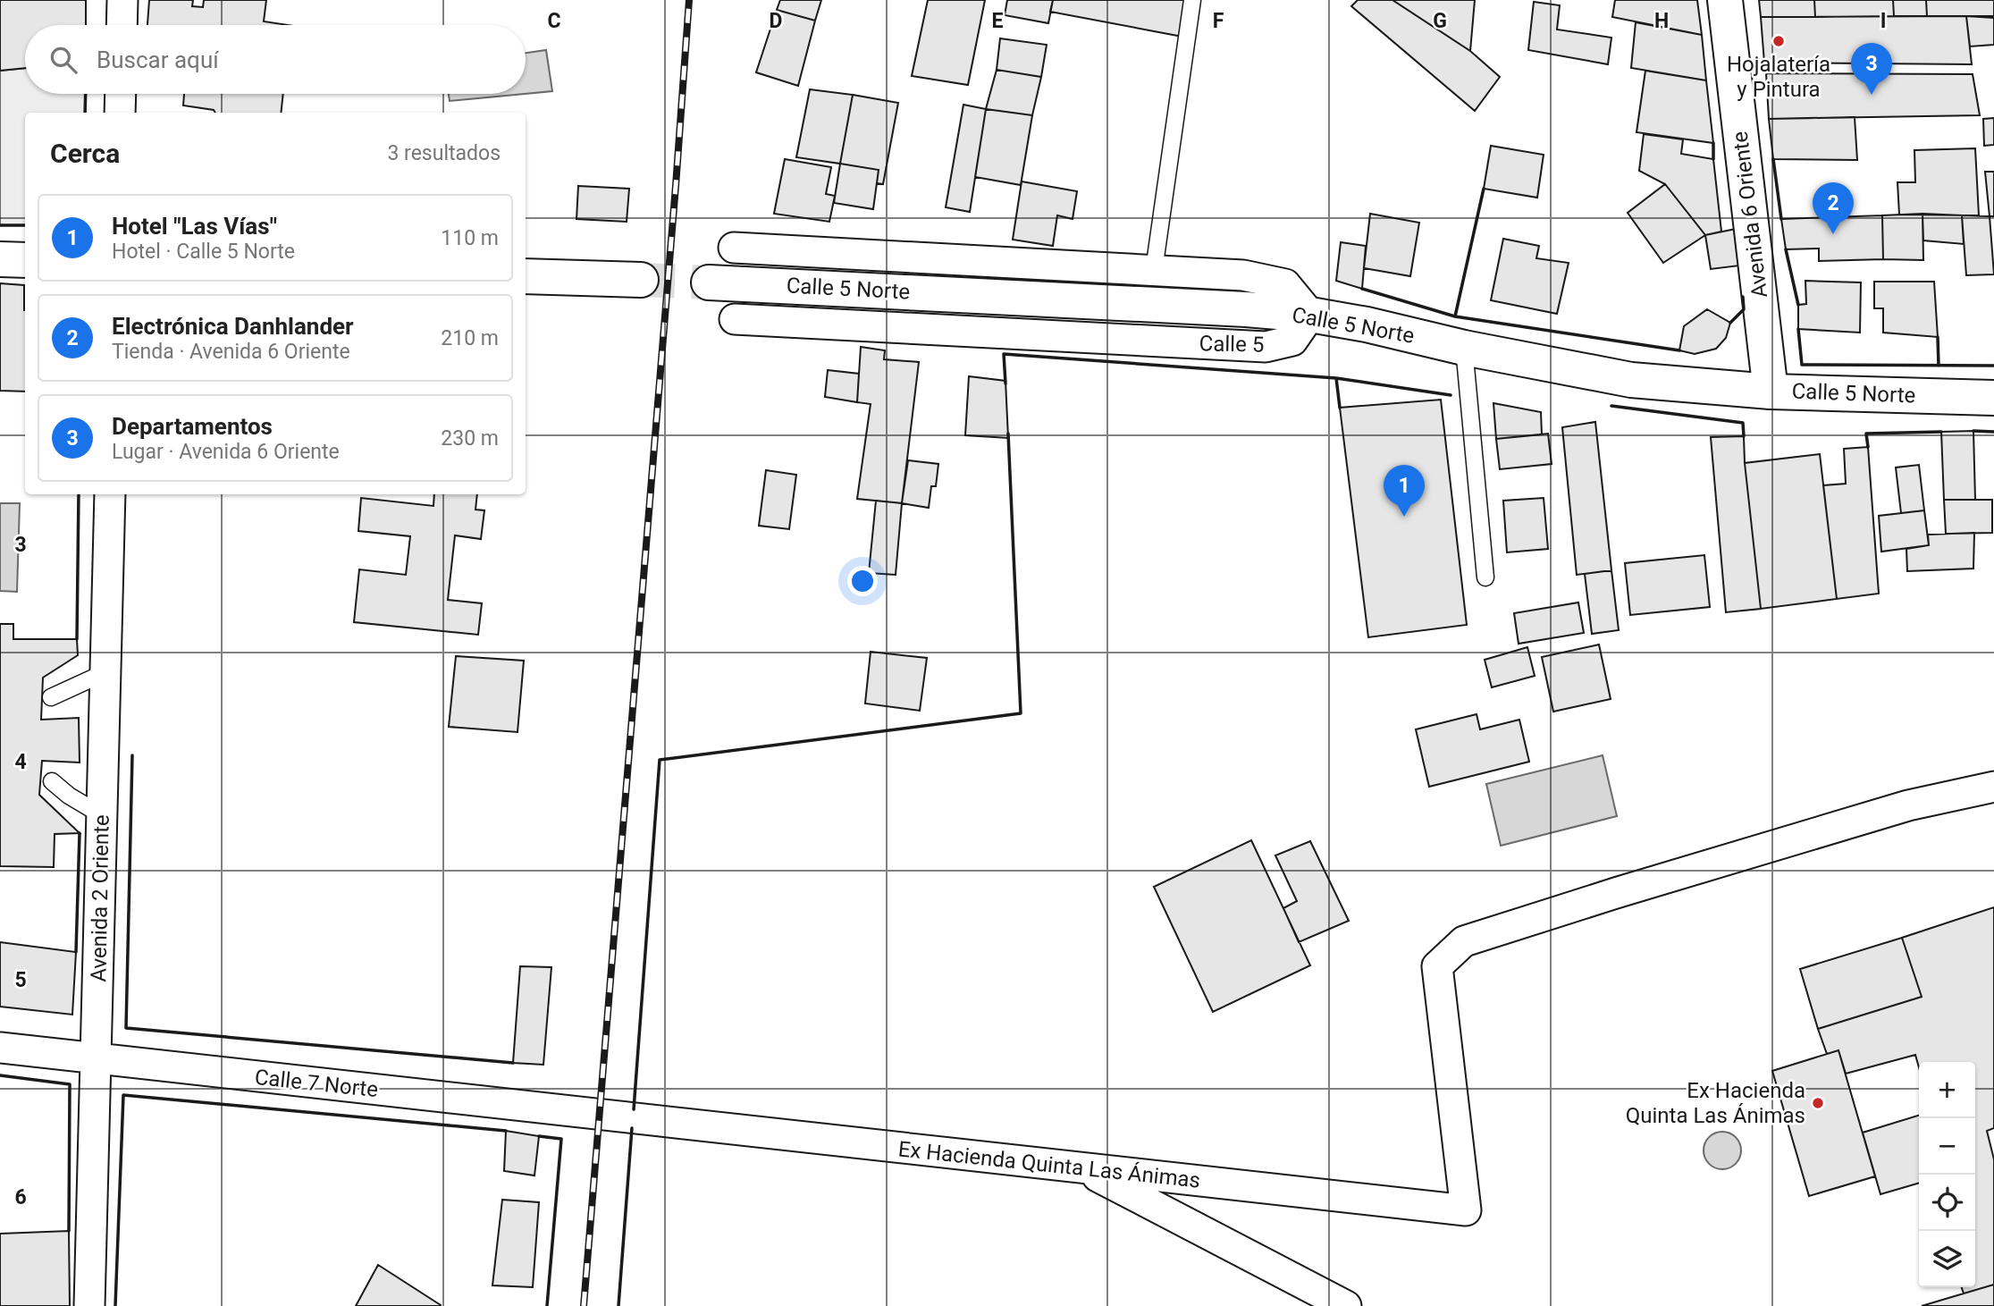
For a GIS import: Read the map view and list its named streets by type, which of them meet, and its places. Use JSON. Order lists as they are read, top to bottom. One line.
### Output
{"streets":{"main road":["Avenida 6 Oriente","Calle 5 Norte"],"street":["Calle 5","Avenida 2 Oriente","Calle 7 Norte","Ex Hacienda Quinta Las Ánimas"]},"crossings":[["Avenida 6 Oriente","Calle 5 Norte"],["Calle 5 Norte","Calle 5"],["Avenida 2 Oriente","Calle 7 Norte"],["Calle 7 Norte","Ex Hacienda Quinta Las Ánimas"]],"places":["Hojalatería y Pintura","Ex Hacienda Quinta Las Ánimas"],"page":{"search":"Buscar aquí","pins":["3","2","1"],"heading":["Cerca","3 resultados"],"list":[{"mark":"1","name":"Hotel \"Las Vías\"","note":"Hotel · Calle 5 Norte","value":"110 m"},{"mark":"2","name":"Electrónica Danhlander","note":"Tienda · Avenida 6 Oriente","value":"210 m"},{"mark":"3","name":"Departamentos","note":"Lugar · Avenida 6 Oriente","value":"230 m"}],"map_buttons":["+","−"]},"grid":{"columns":["C","D","E","F","G","H","I"],"rows":["3","4","5","6"]}}
